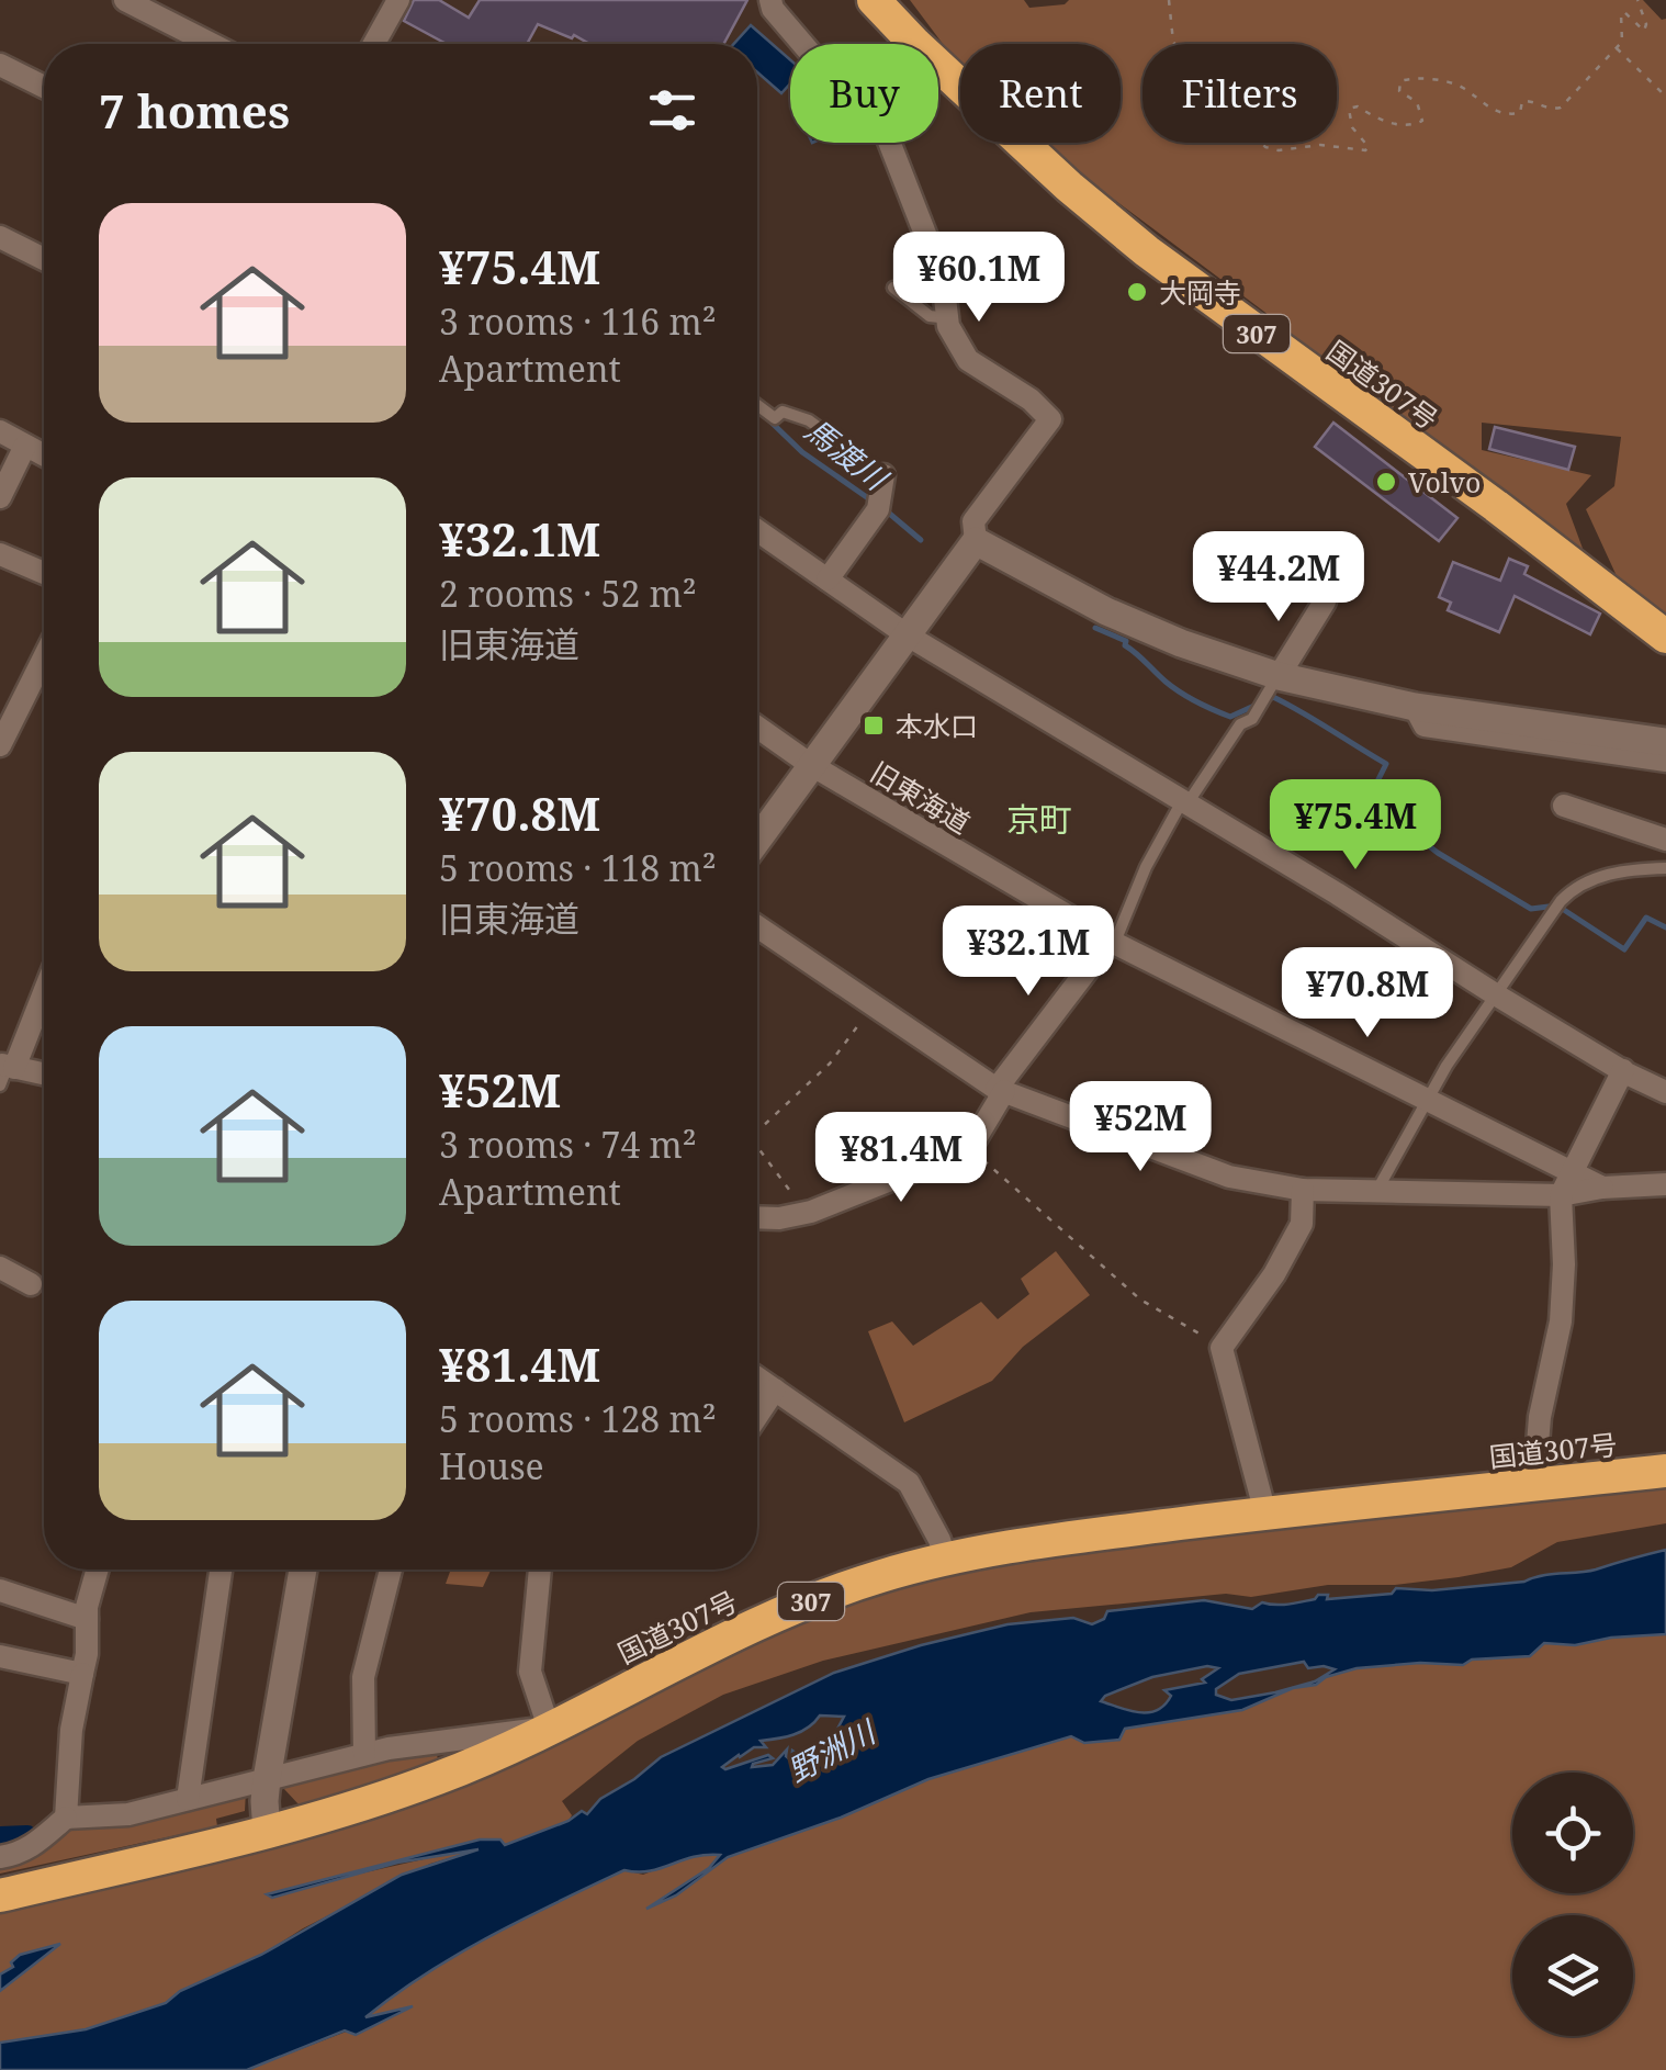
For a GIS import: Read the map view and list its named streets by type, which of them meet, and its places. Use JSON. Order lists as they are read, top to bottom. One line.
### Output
{"streets":{"highway":["307","国道307号"],"street":["旧東海道"]},"districts":["京町"],"water":["馬渡川","野洲川"],"places":{"other":["大岡寺","Volvo"],"transit":["本水口"]},"page":{"chip":["Buy","Rent","Filters"],"heading":"7 homes","list":[{"name":"¥75.4M","note":"3 rooms · 116 m² · Apartment"},{"name":"¥32.1M","note":"2 rooms · 52 m² · 旧東海道"},{"name":"¥70.8M","note":"5 rooms · 118 m² · 旧東海道"},{"name":"¥52M","note":"3 rooms · 74 m² · Apartment"},{"name":"¥81.4M","note":"5 rooms · 128 m² · House"}],"price":["¥60.1M","¥44.2M","¥75.4M","¥32.1M","¥70.8M","¥52M","¥81.4M"]}}
